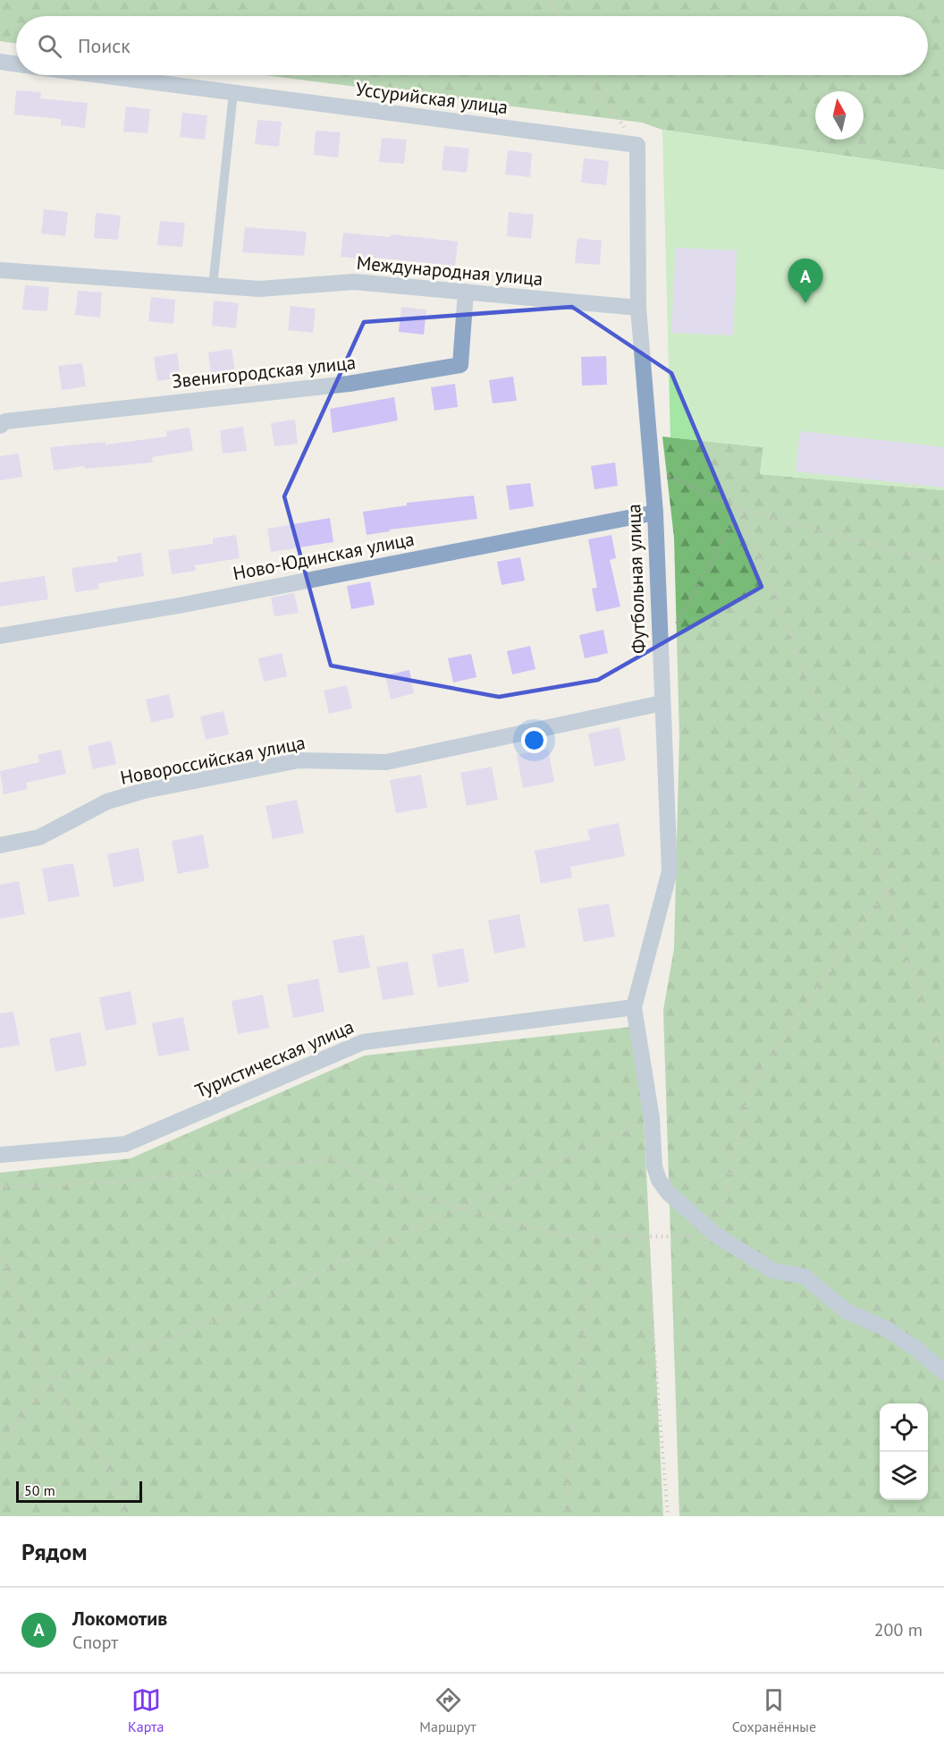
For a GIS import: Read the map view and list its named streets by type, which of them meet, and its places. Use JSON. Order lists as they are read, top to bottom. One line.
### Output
{"streets":{"street":["Уссурийская улица","Международная улица","Звенигородская улица","Ново-Юдинская улица","Футбольная улица","Новороссийская улица","Туристическая улица"]},"crossings":[["Уссурийская улица","Футбольная улица"],["Международная улица","Звенигородская улица"],["Международная улица","Футбольная улица"],["Ново-Юдинская улица","Футбольная улица"],["Футбольная улица","Новороссийская улица"],["Футбольная улица","Туристическая улица"]],"scale_bar":"50 m","north":"top","page":{"search":"Поиск","pins":"A","scale":"50 m","heading":"Рядом","list":[{"mark":"A","name":"Локомотив","note":"Спорт","value":"200 m"}],"nav":["Карта","Маршрут","Сохранённые"]}}
